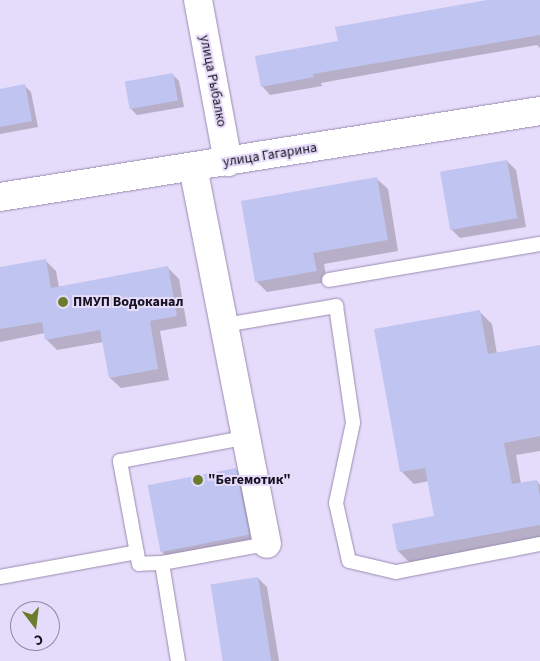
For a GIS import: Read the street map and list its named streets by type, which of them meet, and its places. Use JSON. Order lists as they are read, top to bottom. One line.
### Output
{"streets":{"street":["улица Рыбалко","улица Гагарина"]},"crossings":[["улица Рыбалко","улица Гагарина"]],"places":["ПМУП Водоканал","\"Бегемотик\""],"north":"bottom"}
